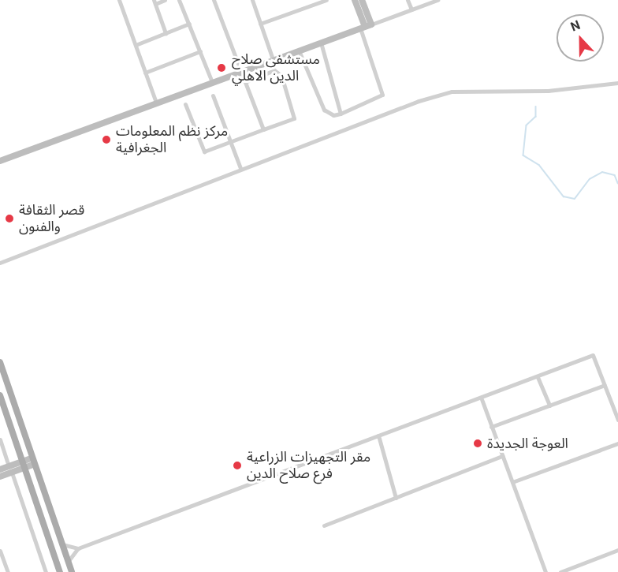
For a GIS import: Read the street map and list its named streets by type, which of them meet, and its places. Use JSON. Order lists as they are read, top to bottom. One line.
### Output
{"places":["مستشفى صلاح الدين الاهلي","مركز نظم المعلومات الجغرافية","قصر الثقافة والفنون","العوجة الجديدة","مقر التجهيزات الزراعية فرع صلاح الدين"],"north":"top"}
